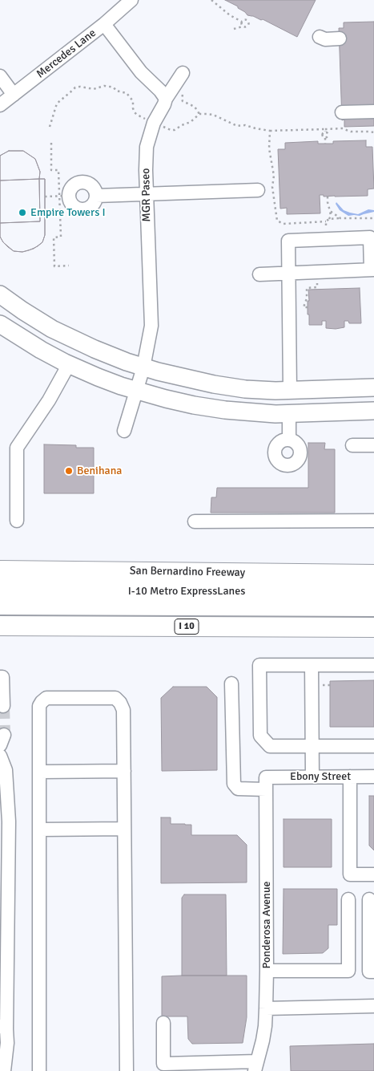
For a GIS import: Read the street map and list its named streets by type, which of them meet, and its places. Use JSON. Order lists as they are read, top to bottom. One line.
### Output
{"streets":{"highway":["San Bernardino Freeway","I-10 Metro ExpressLanes","I 10"],"street":["Mercedes Lane","MGR Paseo","Ebony Street","Ponderosa Avenue"]},"crossings":[["Ebony Street","Ponderosa Avenue"]],"places":["Empire Towers I","Benihana"]}
